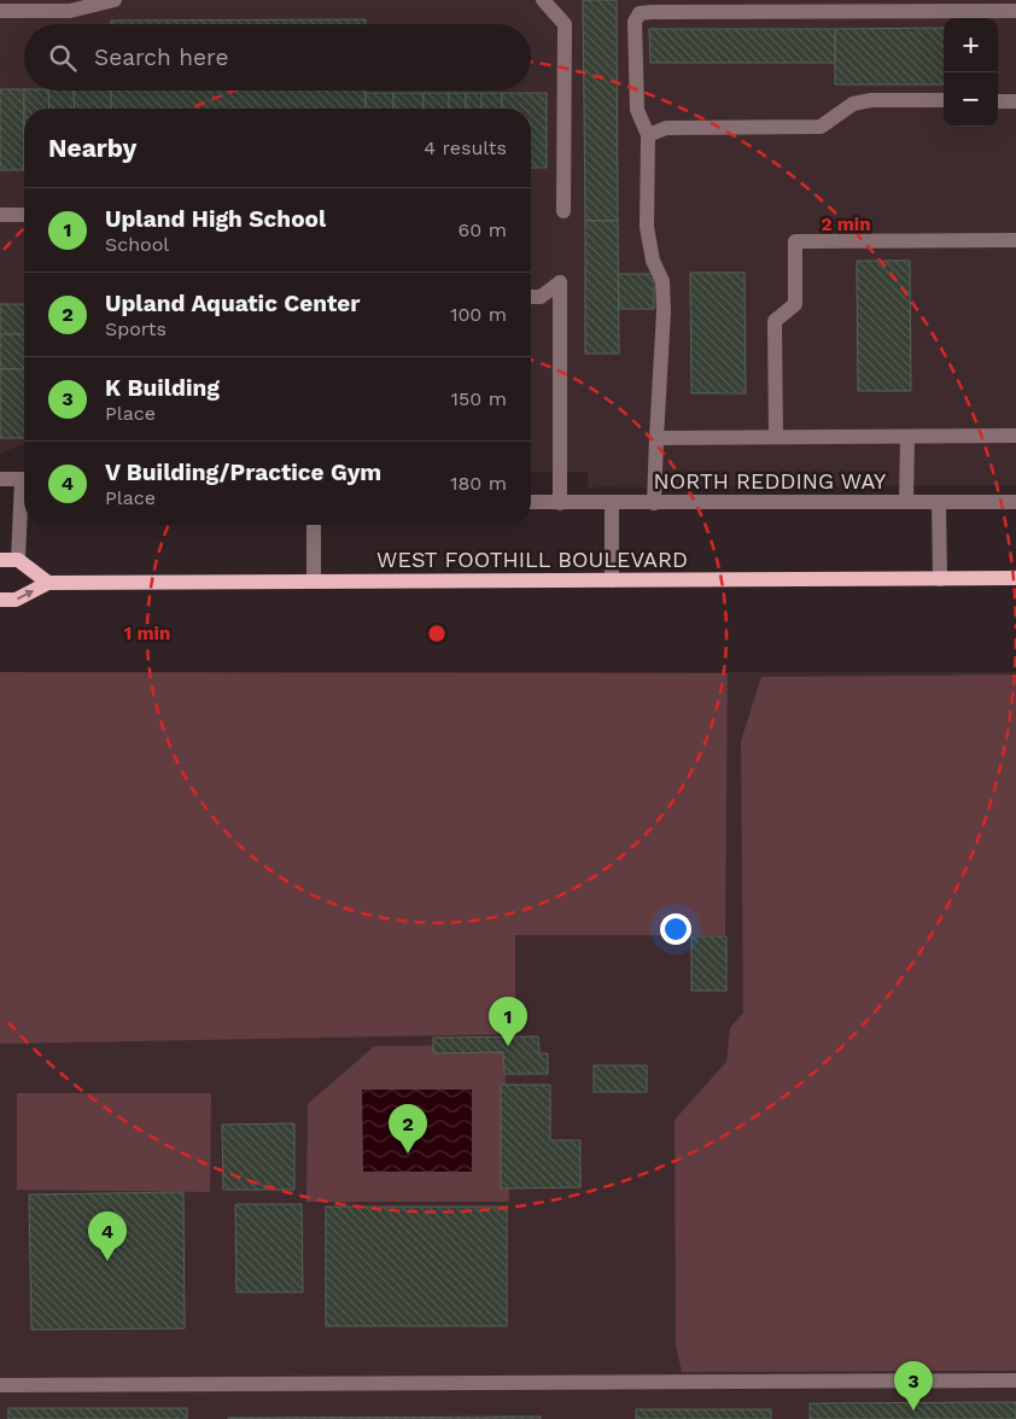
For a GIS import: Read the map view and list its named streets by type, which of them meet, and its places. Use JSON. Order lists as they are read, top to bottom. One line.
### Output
{"streets":{"main road":["WEST FOOTHILL BOULEVARD"],"lane":["NORTH REDDING WAY"]},"page":{"map_buttons":["+","−"],"search":"Search here","heading":["Nearby","4 results"],"list":[{"mark":"1","name":"Upland High School","note":"School","value":"60 m"},{"mark":"2","name":"Upland Aquatic Center","note":"Sports","value":"100 m"},{"mark":"3","name":"K Building","note":"Place","value":"150 m"},{"mark":"4","name":"V Building/Practice Gym","note":"Place","value":"180 m"}],"pins":["1","2","4","3"]},"rings":["2 min","1 min"]}
